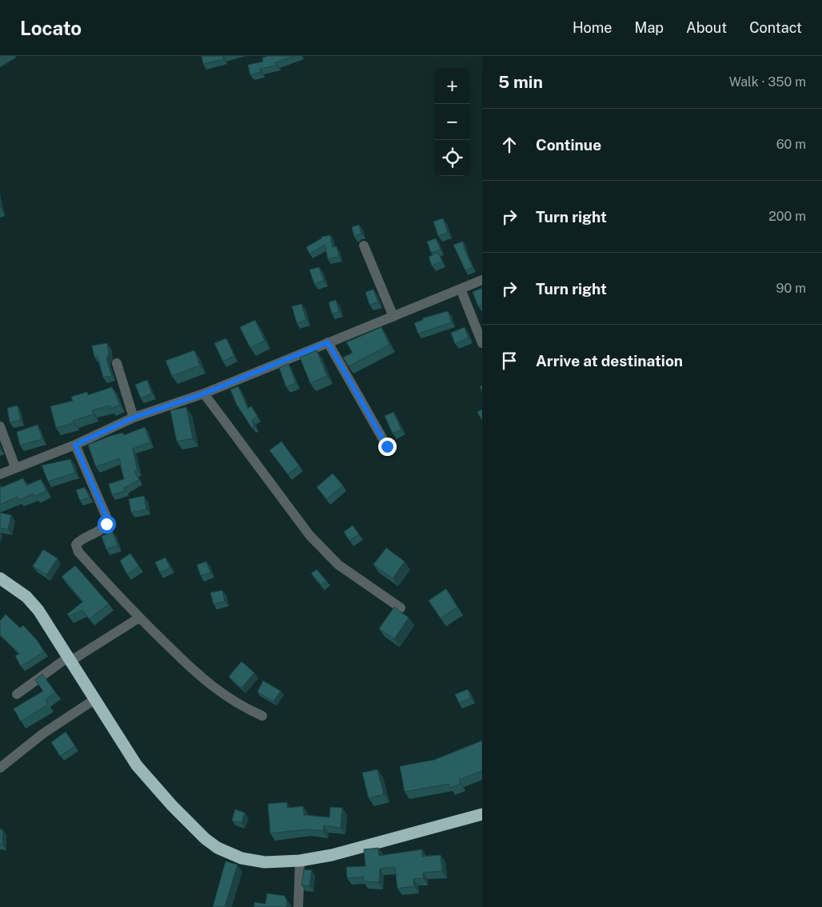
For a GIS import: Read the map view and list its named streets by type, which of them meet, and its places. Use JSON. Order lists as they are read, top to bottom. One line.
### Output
{"page":{"header":"Locato","nav":["Home","Map","About","Contact"],"heading":["5 min","Walk · 350 m"],"map_buttons":["+","−"],"list":[["Continue","60 m"],["Turn right","200 m"],["Turn right","90 m"],"Arrive at destination"]}}
